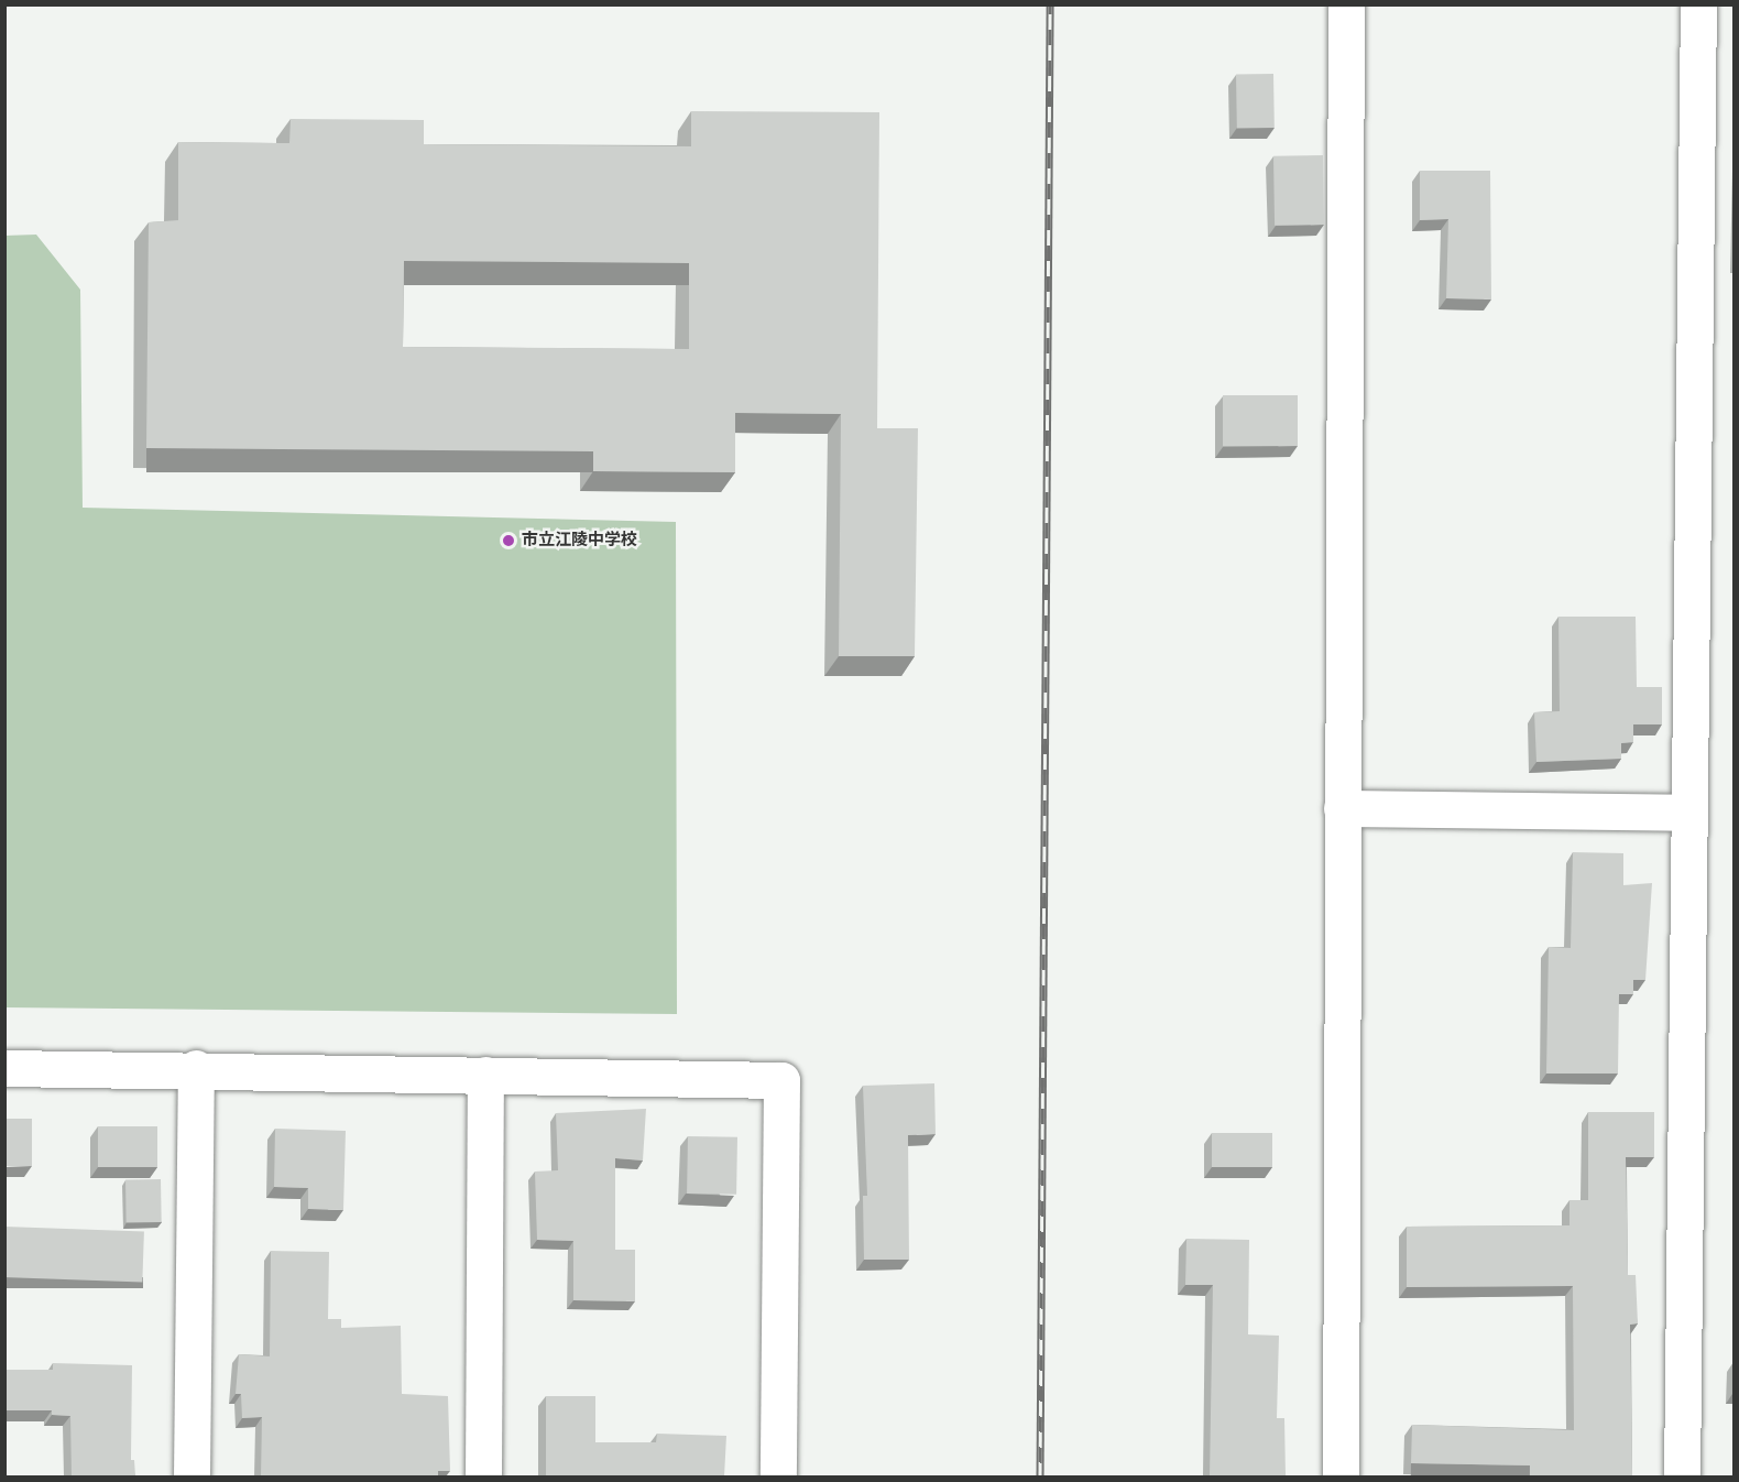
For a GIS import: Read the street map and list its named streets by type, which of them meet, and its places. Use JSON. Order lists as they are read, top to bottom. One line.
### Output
{"places":["市立江陵中学校"]}
